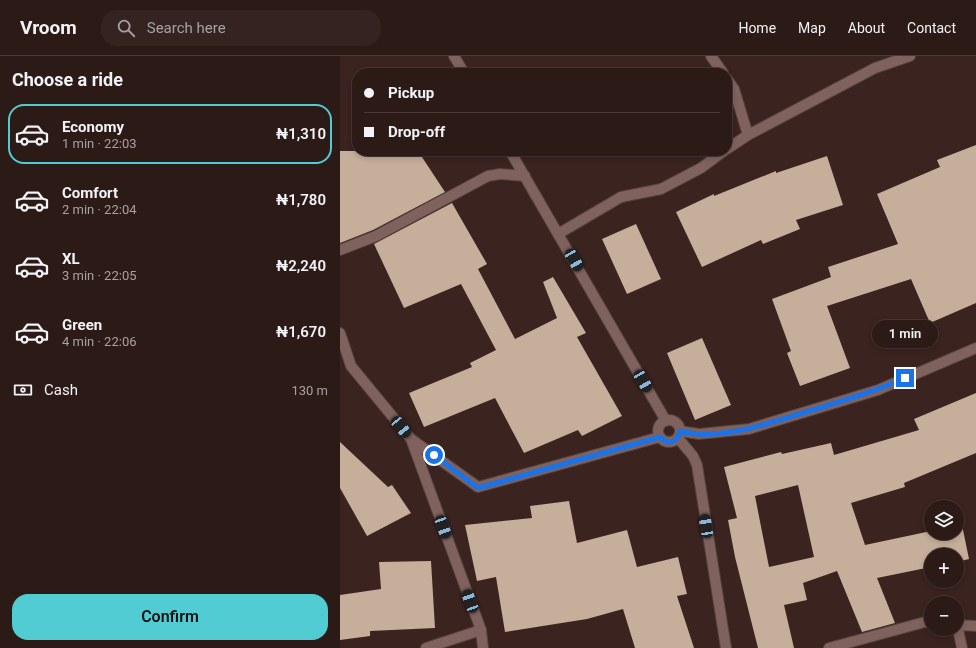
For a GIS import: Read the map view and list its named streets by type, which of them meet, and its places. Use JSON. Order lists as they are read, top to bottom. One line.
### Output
{"page":{"header":"Vroom","search":"Search here","nav":["Home","Map","About","Contact"],"heading":"Choose a ride","banner":["Pickup","Drop-off"],"list":[{"name":"Economy","note":"1 min · 22:03","value":"₦1,310"},{"name":"Comfort","note":"2 min · 22:04","value":"₦1,780"},{"name":"XL","note":"3 min · 22:05","value":"₦2,240"},{"name":"Green","note":"4 min · 22:06","value":"₦1,670"}],"bubble":"1 min","pay":["Cash","130 m"],"map_buttons":["+","−"],"buttons":"Confirm"}}
